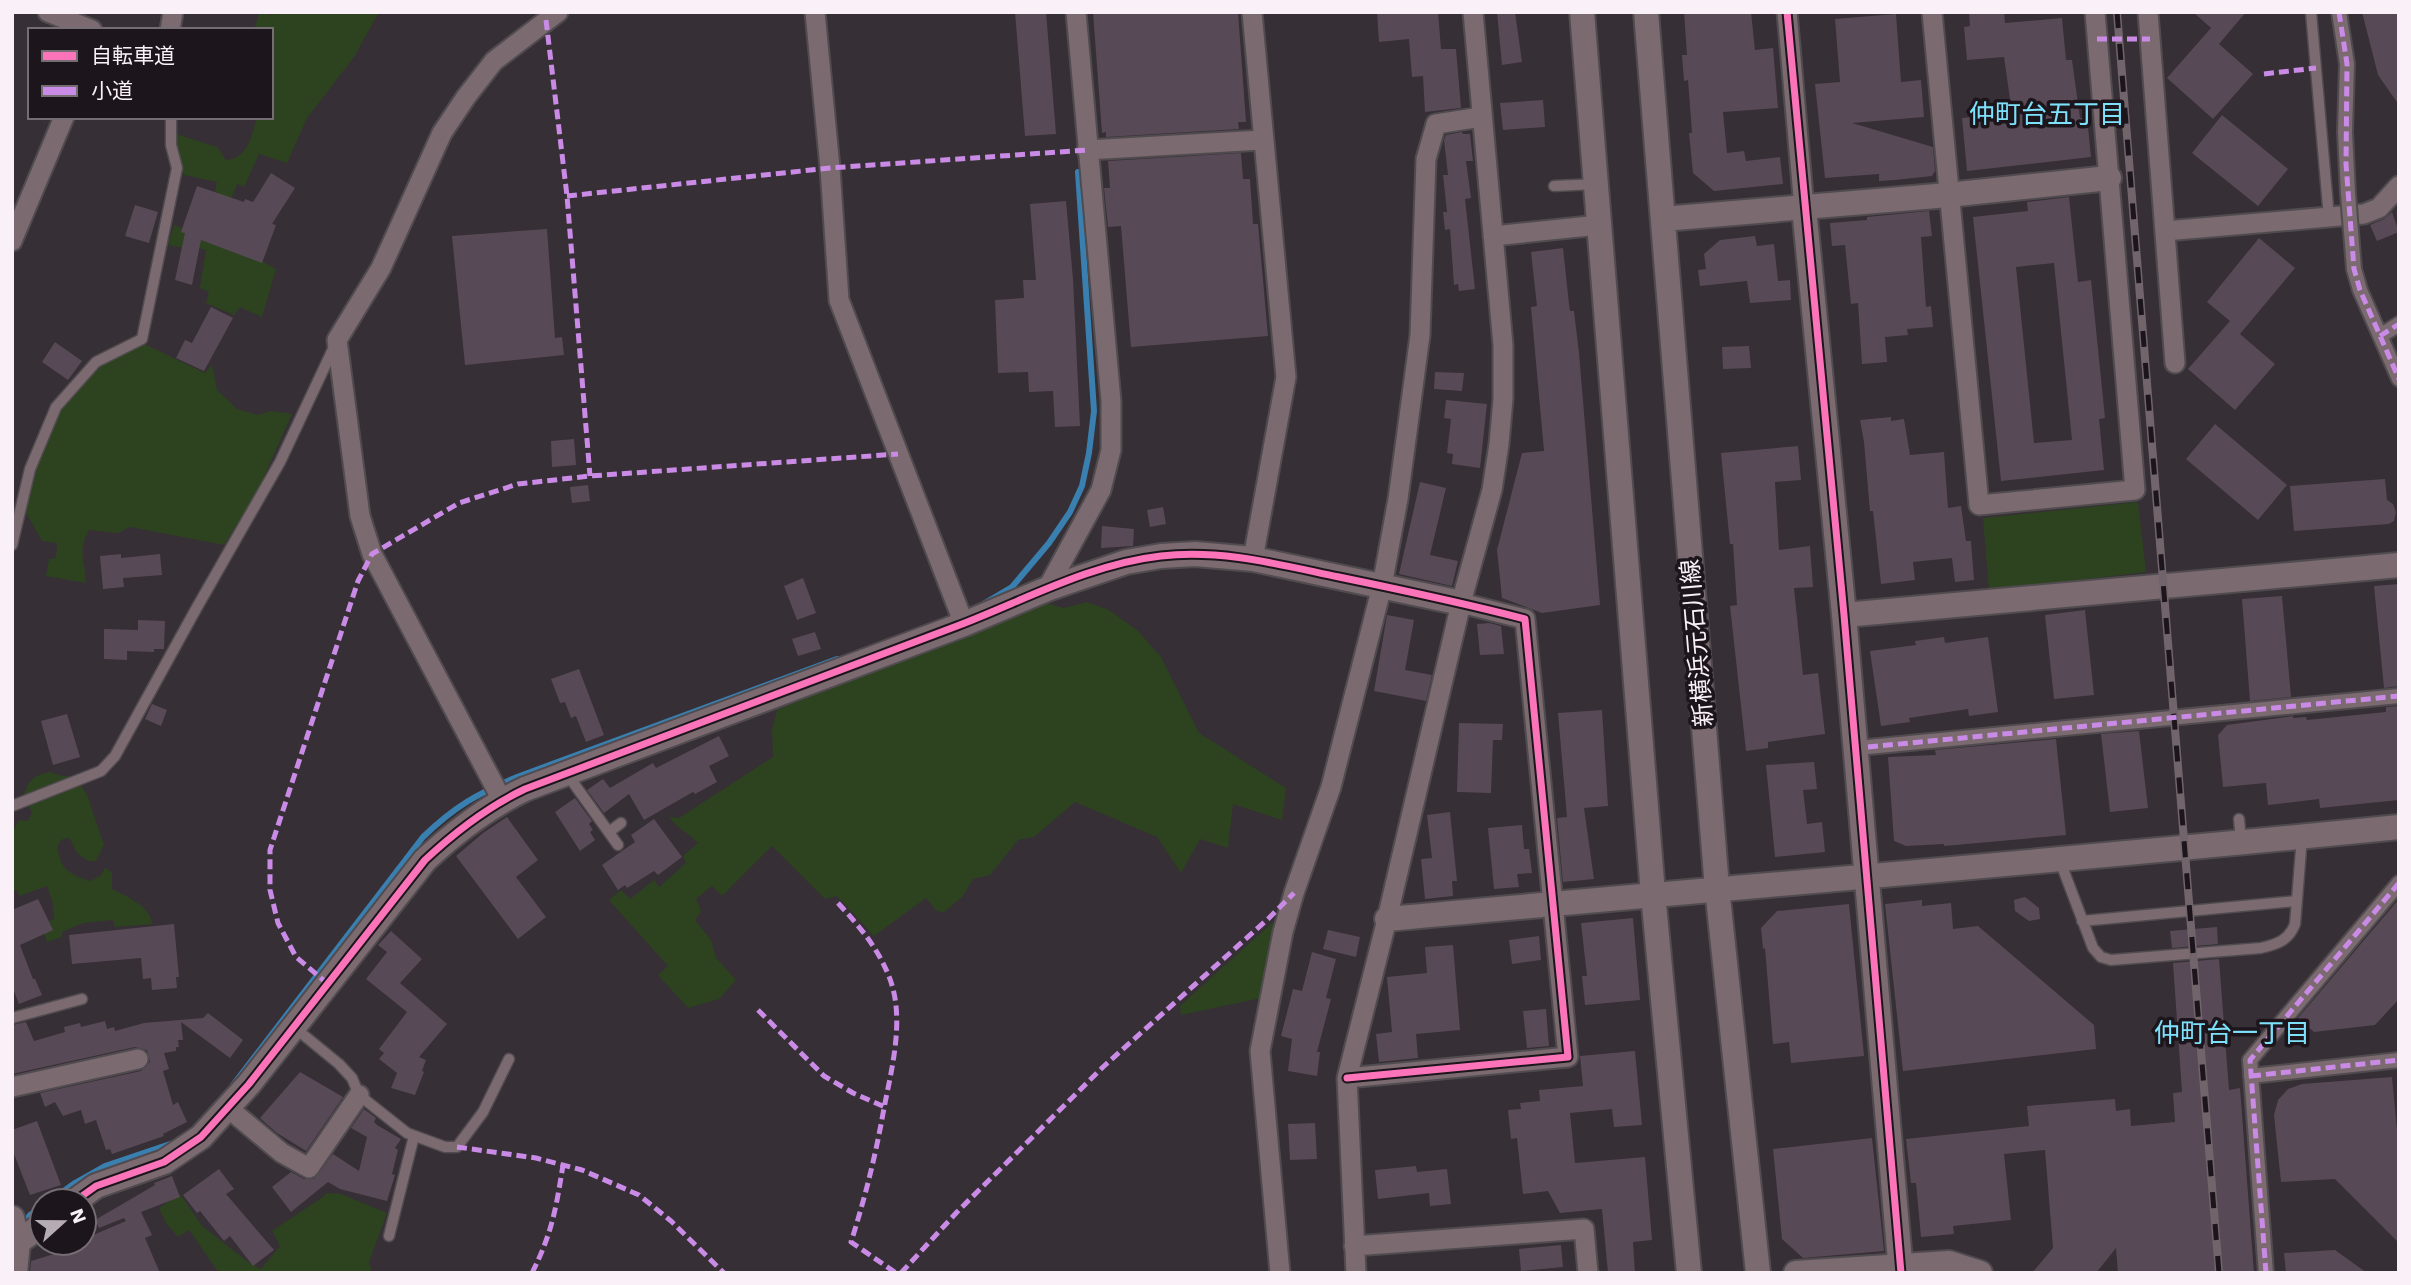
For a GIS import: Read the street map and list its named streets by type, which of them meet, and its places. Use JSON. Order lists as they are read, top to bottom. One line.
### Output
{"streets":{"street":["新横浜元石川線"]},"districts":["仲町台五丁目","仲町台一丁目"],"legend":["自転車道","小道"],"north":"right"}
